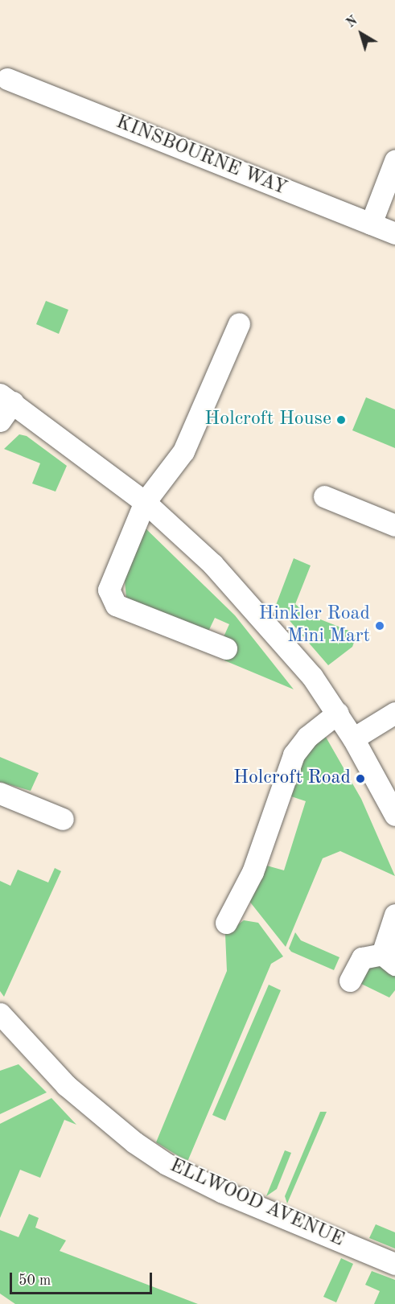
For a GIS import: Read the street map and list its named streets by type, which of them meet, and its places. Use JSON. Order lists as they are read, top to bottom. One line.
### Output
{"streets":{"street":["KINSBOURNE WAY","ELLWOOD AVENUE"]},"places":["Holcroft House","Hinkler Road Mini Mart","Holcroft Road"],"scale_bar":"50 m","north":"top left"}
